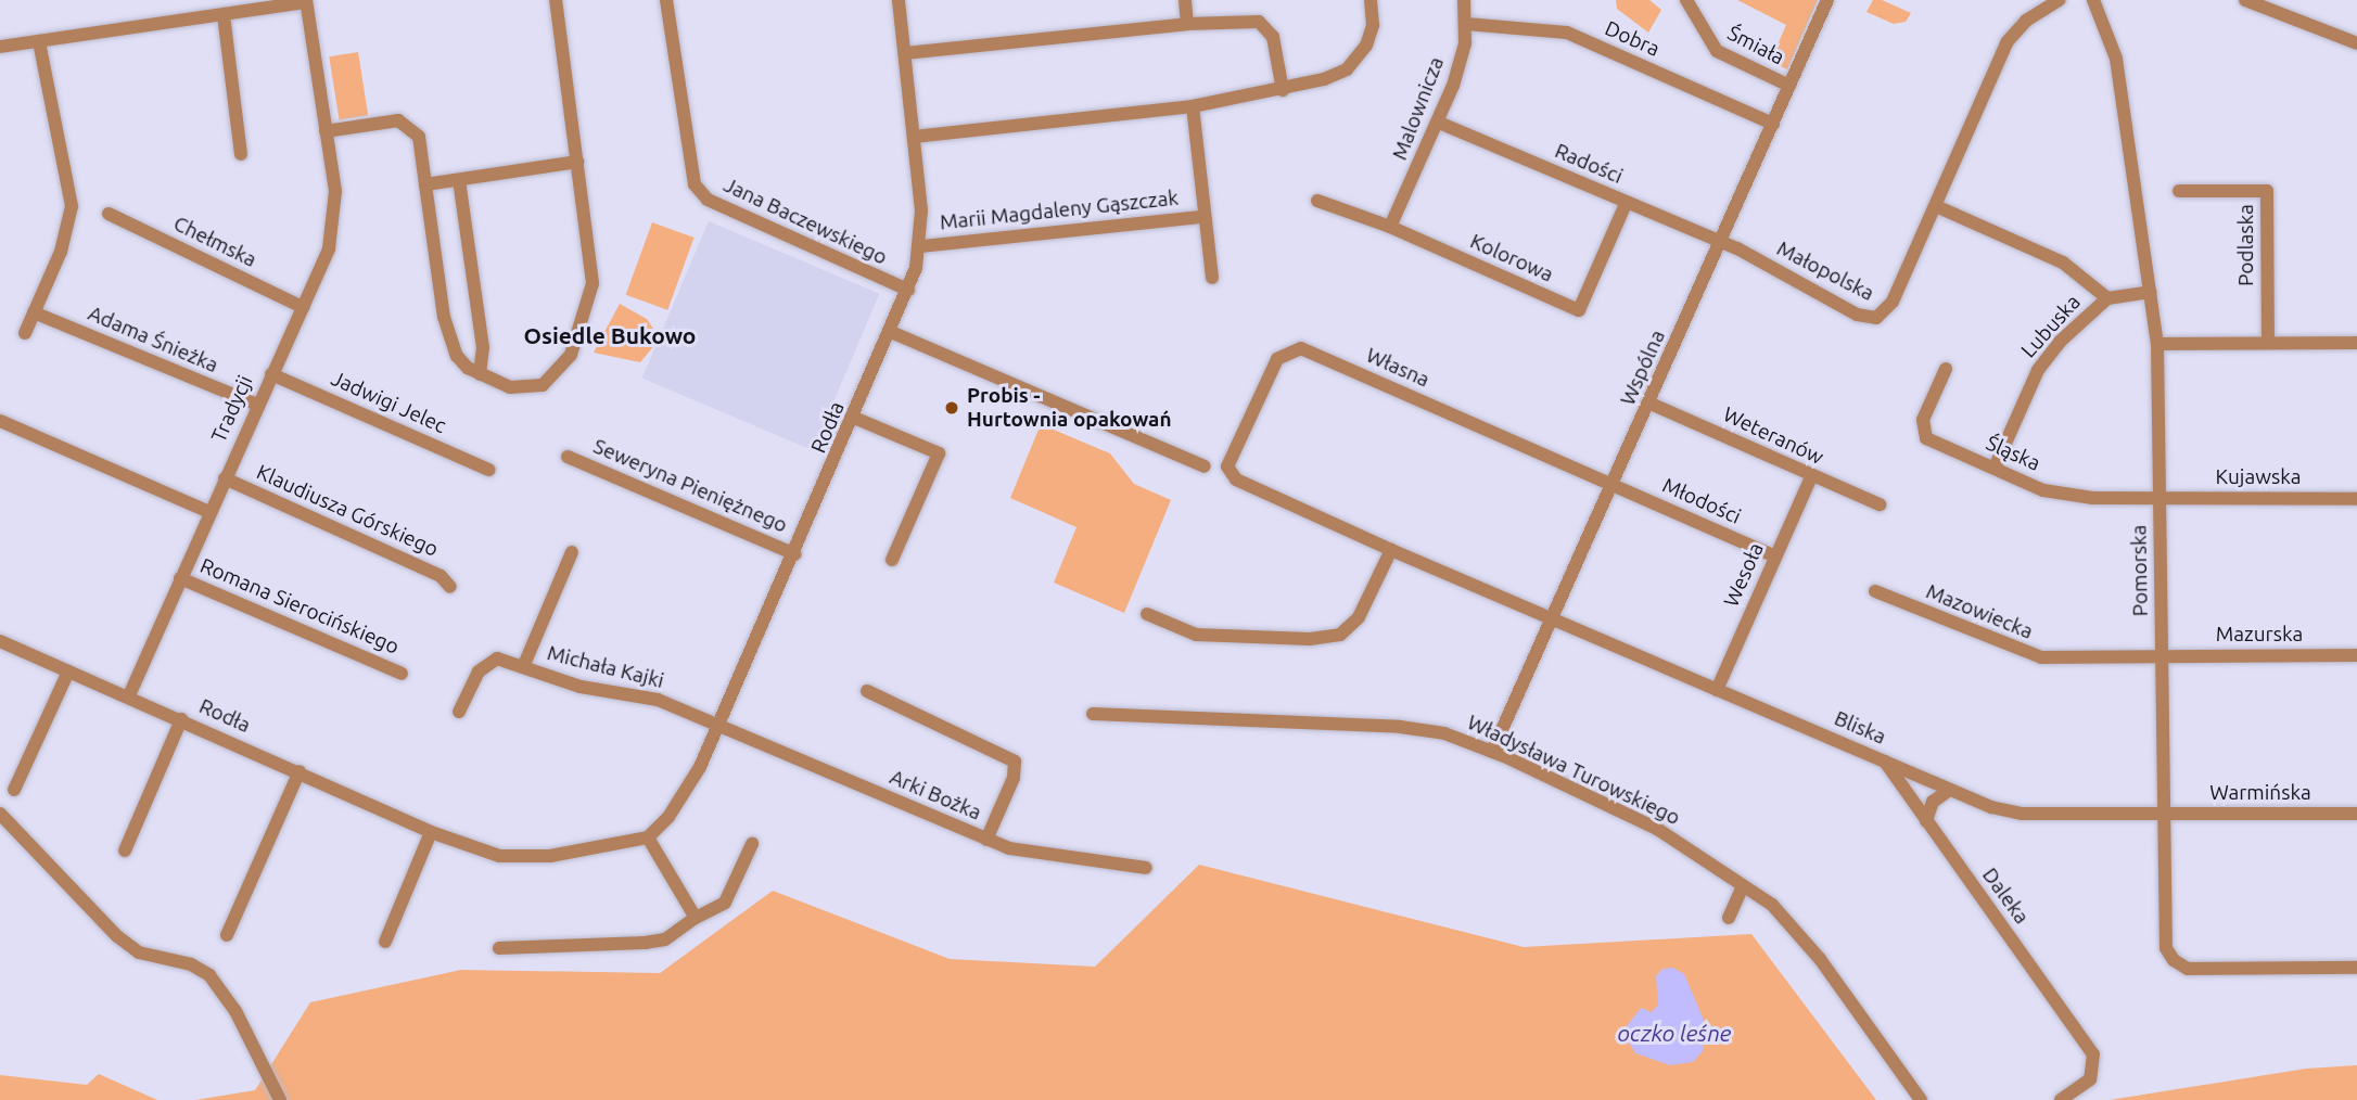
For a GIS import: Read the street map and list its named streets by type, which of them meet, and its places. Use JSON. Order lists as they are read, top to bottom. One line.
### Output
{"streets":{"street":["Dobra","Śmiała","Malownicza","Radości","Marii Magdaleny Gąszczak","Jana Baczewskiego","Chełmska","Podlaska","Kolorowa","Małopolska","Lubuska","Adama Śnieżka","Własna","Wspólna","Jadwigi Jelec","Tradycji","Rodła","Weteranów","Śląska","Kujawska","Seweryna Pieniężnego","Młodości","Klaudiusza Górskiego","Pomorska","Wesoła","Romana Sierocińskiego","Mazowiecka","Mazurska","Michała Kajki","Bliska","Władysława Turowskiego","Warmińska","Arki Bożka","Daleka"]},"crossings":[["Dobra","Malownicza"],["Dobra","Wspólna"],["Śmiała","Wspólna"],["Malownicza","Radości"],["Malownicza","Kolorowa"],["Radości","Kolorowa"],["Radości","Małopolska"],["Radości","Wspólna"],["Marii Magdaleny Gąszczak","Rodła"],["Jana Baczewskiego","Rodła"],["Chełmska","Tradycji"],["Małopolska","Wspólna"],["Lubuska","Śląska"],["Lubuska","Pomorska"],["Adama Śnieżka","Tradycji"],["Własna","Wspólna"],["Własna","Młodości"],["Własna","Bliska"],["Wspólna","Weteranów"],["Wspólna","Młodości"],["Wspólna","Bliska"],["Wspólna","Władysława Turowskiego"],["Jadwigi Jelec","Tradycji"],["Tradycji","Rodła"],["Tradycji","Klaudiusza Górskiego"],["Tradycji","Romana Sierocińskiego"],["Rodła","Seweryna Pieniężnego"],["Rodła","Michała Kajki"],["Rodła","Arki Bożka"],["Weteranów","Wesoła"],["Śląska","Kujawska"],["Śląska","Pomorska"],["Kujawska","Pomorska"],["Młodości","Wesoła"],["Pomorska","Mazowiecka"],["Pomorska","Mazurska"],["Pomorska","Bliska"],["Pomorska","Warmińska"],["Wesoła","Bliska"],["Mazowiecka","Mazurska"],["Michała Kajki","Arki Bożka"],["Bliska","Warmińska"],["Bliska","Daleka"]],"districts":["Osiedle Bukowo"],"water":["oczko leśne"],"places":["Probis - Hurtownia opakowań"]}
